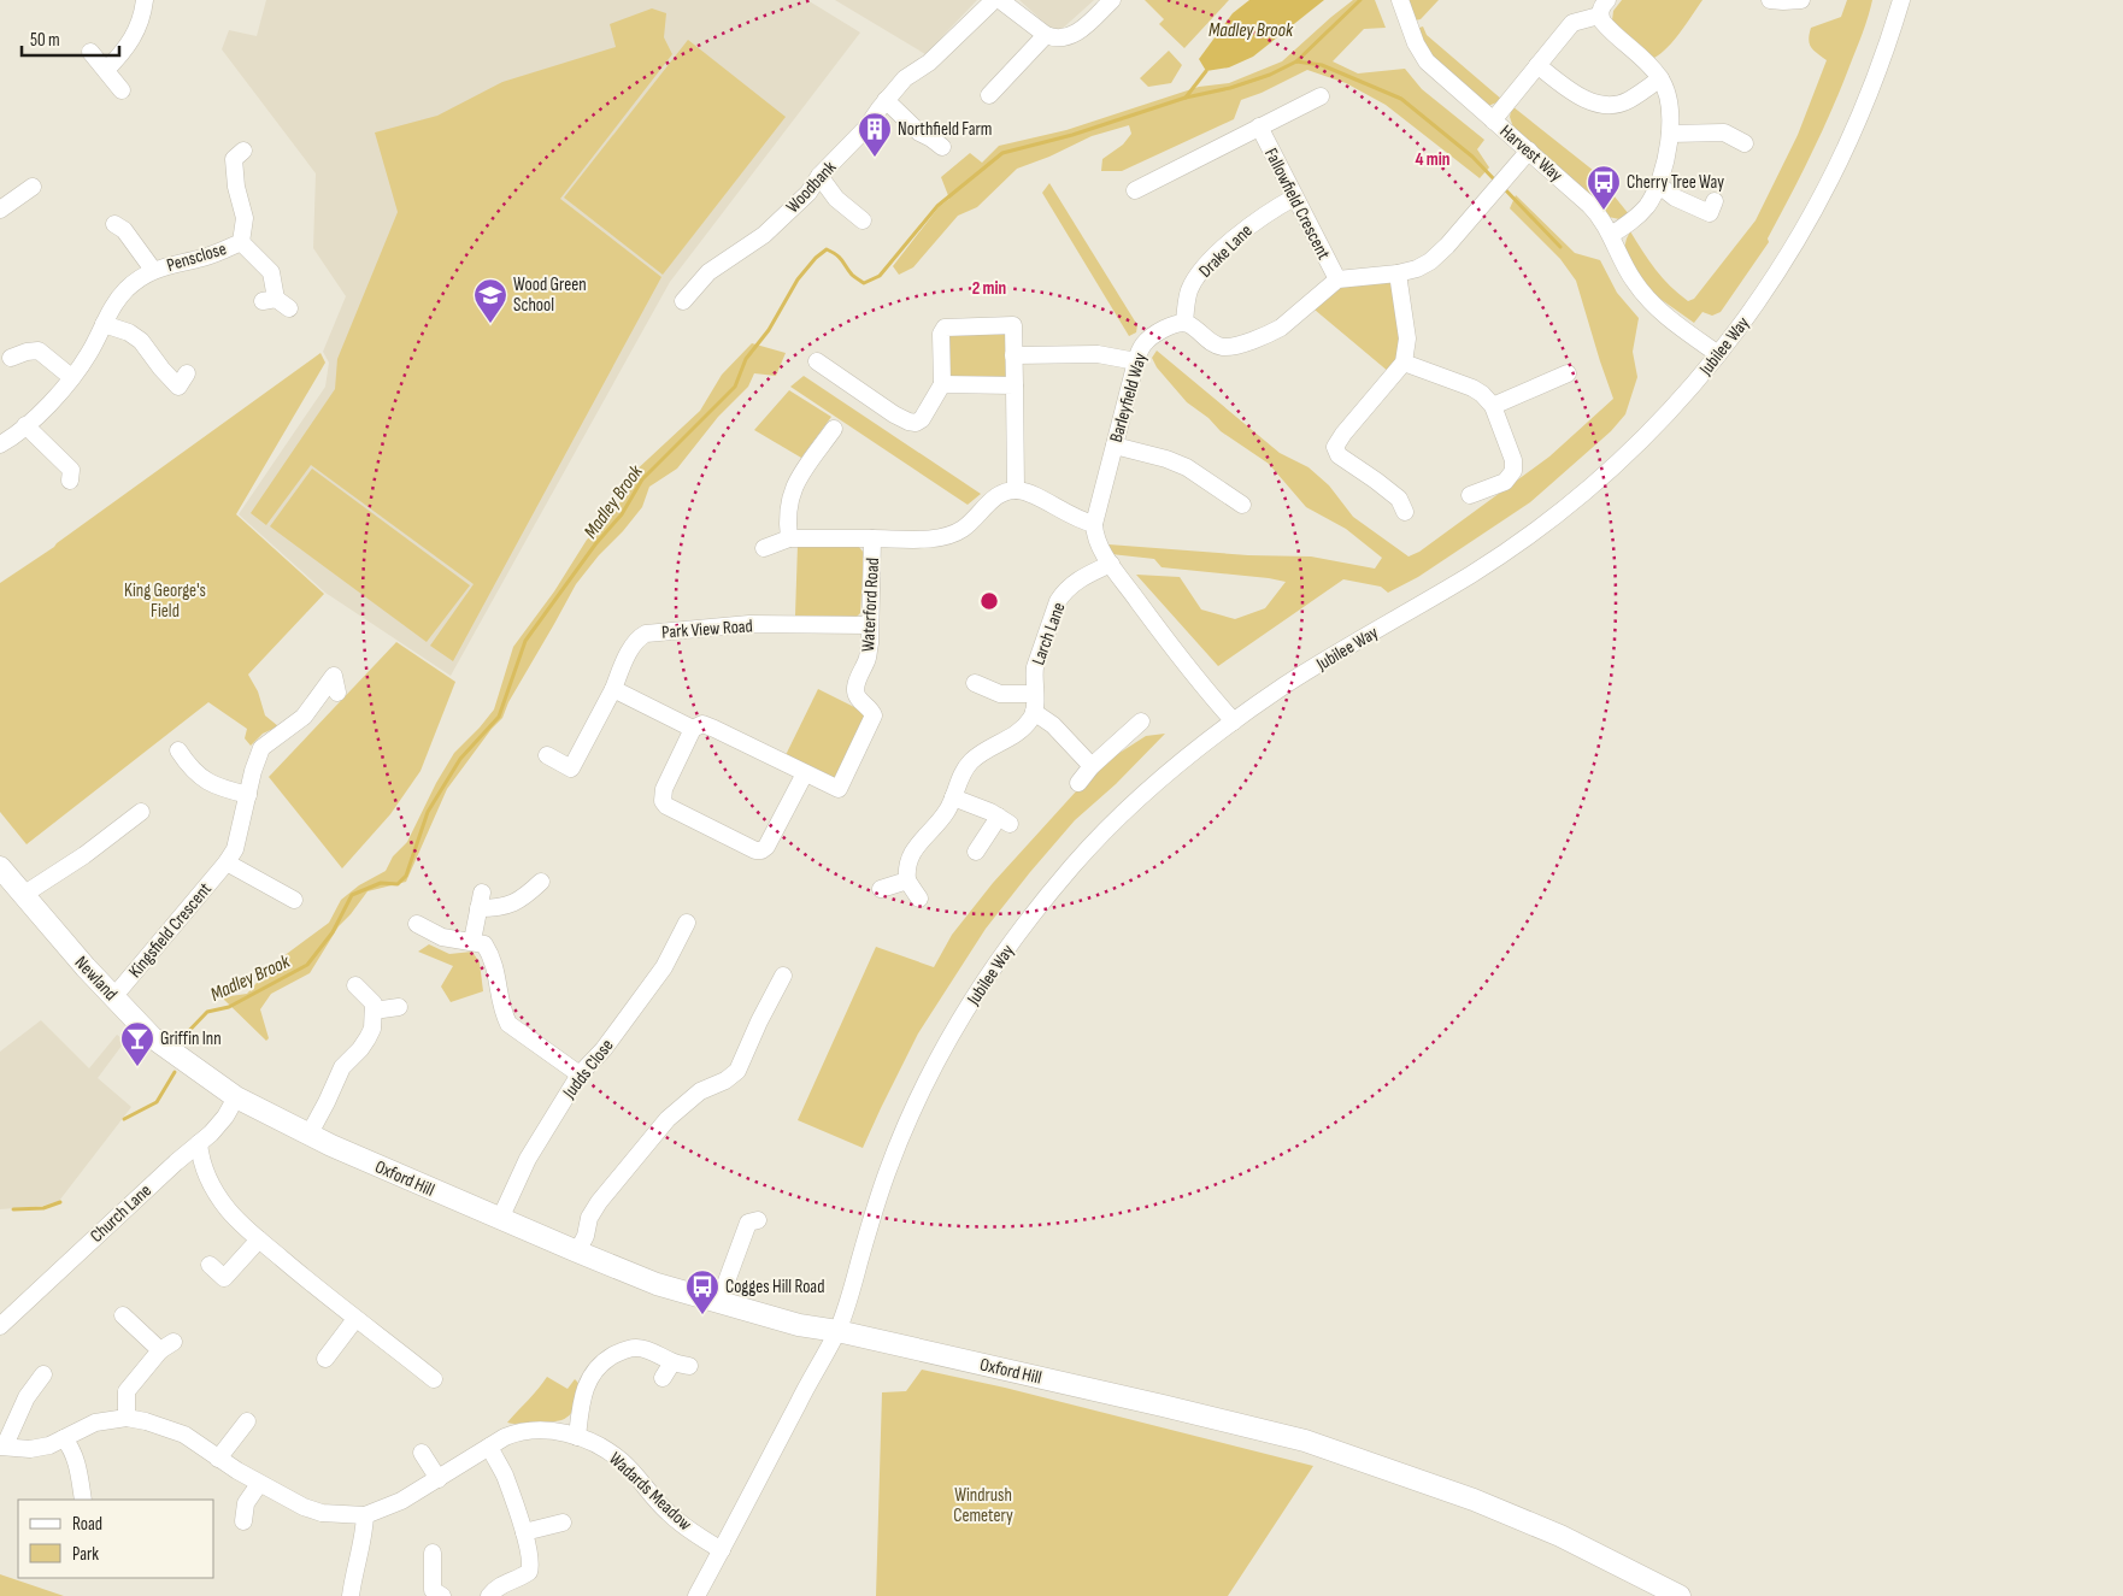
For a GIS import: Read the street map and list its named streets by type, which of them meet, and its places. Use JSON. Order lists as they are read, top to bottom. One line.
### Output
{"streets":{"main road":["Newland","Oxford Hill"],"street":["Harvest Way","Woodbank","Fallowfield Crescent","Drake Lane","Pensclose","Jubilee Way","Barleyfield Way","Waterford Road","Park View Road","Larch Lane","Kingsfield Crescent","Judds Close","Church Lane","Wadards Meadow"]},"crossings":[["Harvest Way","Jubilee Way"],["Fallowfield Crescent","Drake Lane"],["Drake Lane","Barleyfield Way"],["Jubilee Way","Oxford Hill"],["Waterford Road","Park View Road"],["Kingsfield Crescent","Newland"],["Newland","Oxford Hill"],["Newland","Church Lane"],["Judds Close","Oxford Hill"],["Oxford Hill","Church Lane"]],"water":["Madley Brook"],"parks":["King George's Field","Windrush Cemetery"],"places":{"building":["Northfield Farm"],"bus stop":["Cherry Tree Way","Cogges Hill Road"],"school or university":["Wood Green School"],"bar":["Griffin Inn"]},"legend":["Road","Park"],"scale_bar":"50 m","rings":["4 min","2 min"]}
